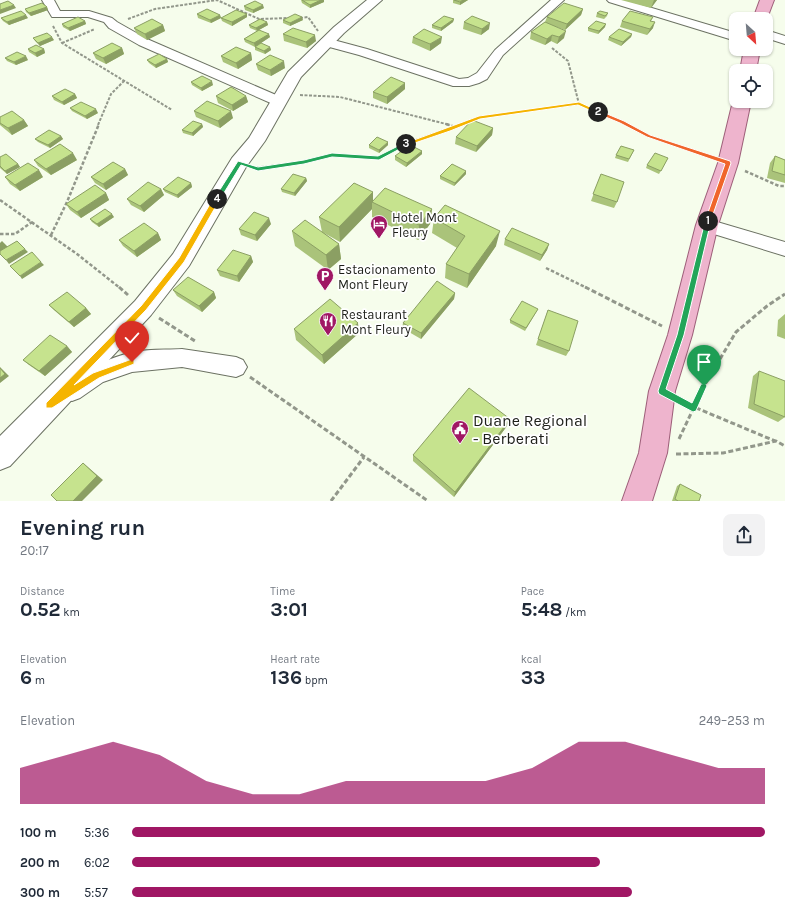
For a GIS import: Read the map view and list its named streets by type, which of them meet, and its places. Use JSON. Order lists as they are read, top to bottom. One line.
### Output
{"places":{"hotel":["Hotel Mont Fleury"],"parking":["Estacionamento Mont Fleury"],"restaurant":["Restaurant Mont Fleury"],"public building":["Duane Regional - Berberati"]},"north":"bottom right","page":{"pins":["2","3","4","1"],"heading":["Evening run","20:17"],"stats":[["Distance","0.52 km"],["Time","3:01"],["Pace","5:48 /km"],["Elevation","6 m"],["Heart rate","136 bpm"],["kcal","33"]],"chart":["Elevation","249–253 m"],"list":[{"name":"100 m","note":"5:36"},{"name":"200 m","note":"6:02"},{"name":"300 m","note":"5:57"}]}}
